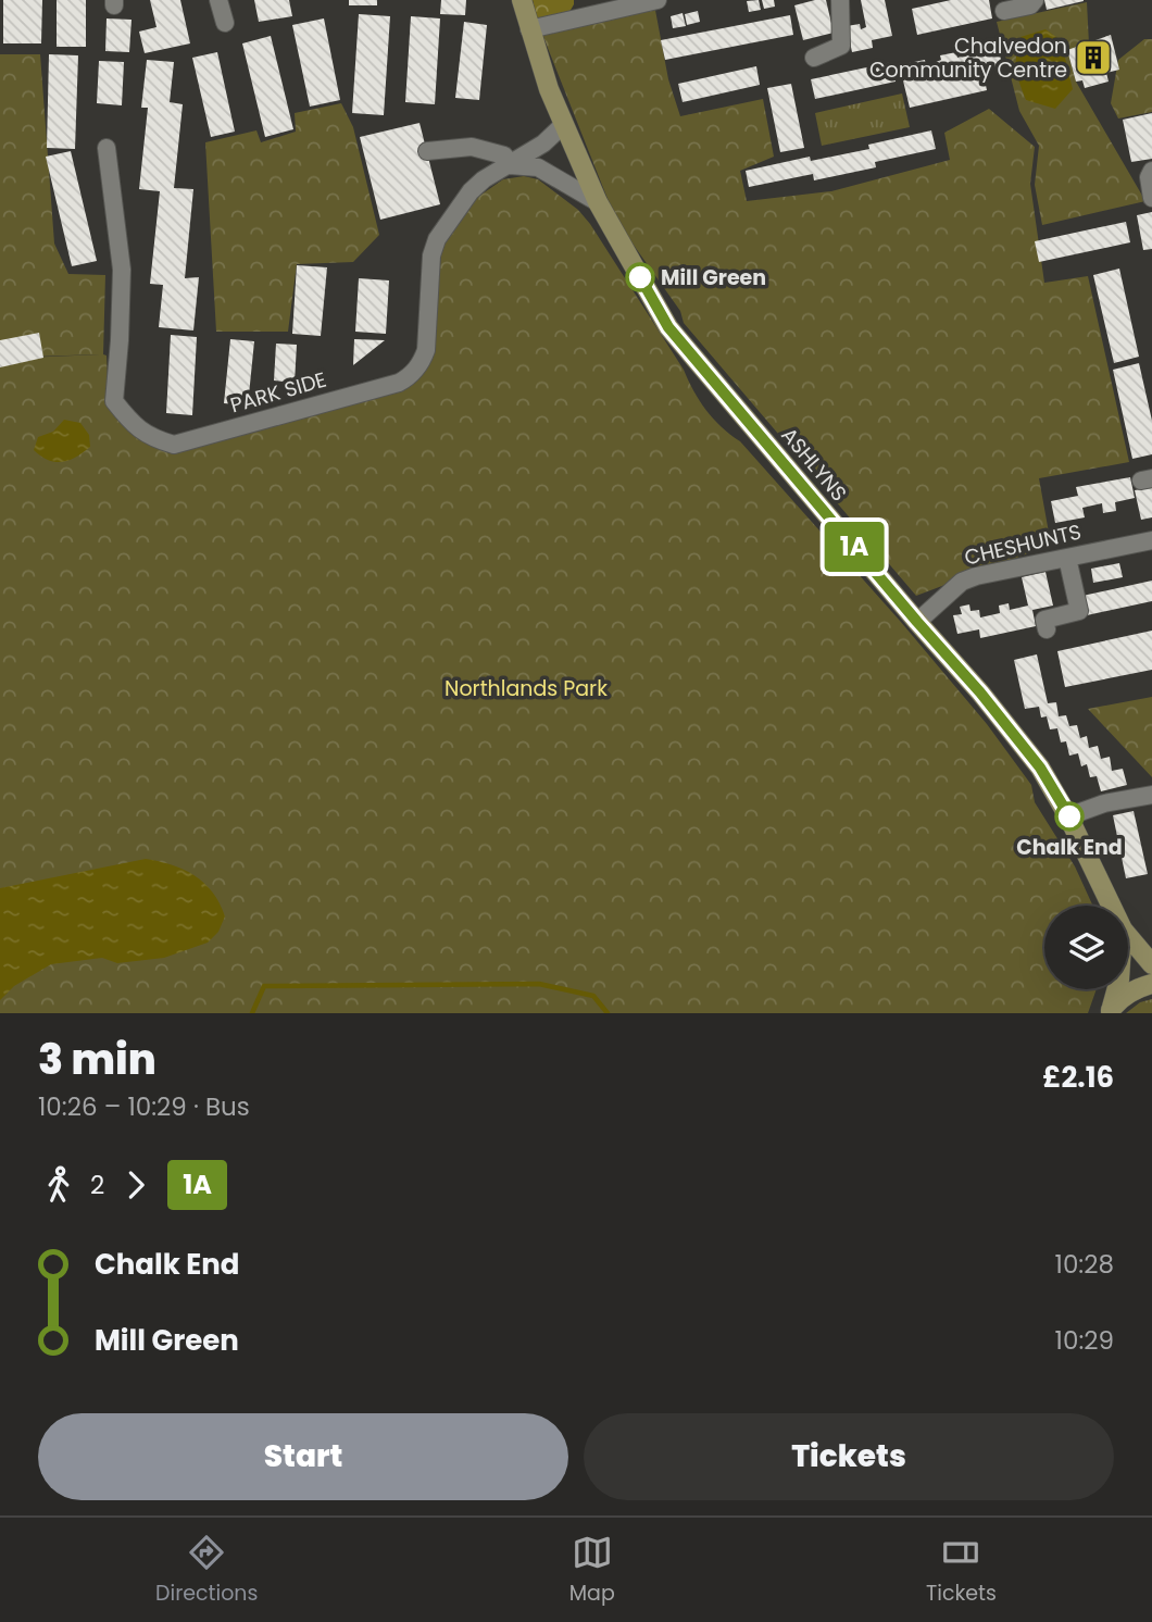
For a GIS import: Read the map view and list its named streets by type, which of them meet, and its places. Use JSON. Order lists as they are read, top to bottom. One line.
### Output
{"streets":{"street":["PARK SIDE","ASHLYNS","CHESHUNTS"]},"crossings":[["PARK SIDE","ASHLYNS"],["ASHLYNS","CHESHUNTS"]],"parks":["Northlands Park"],"places":{"building":["Chalvedon Community Centre"],"other":["Mill Green","Chalk End"]},"lines":["bus line 1A"],"page":{"on_map":"1A","heading":["3 min","10:26 – 10:29 · Bus","£2.16"],"legs":["2","1A"],"list":[{"name":"Chalk End","value":"10:28"},{"name":"Mill Green","value":"10:29"}],"buttons":["Start","Tickets"],"tabs":["Directions","Map","Tickets"]}}
